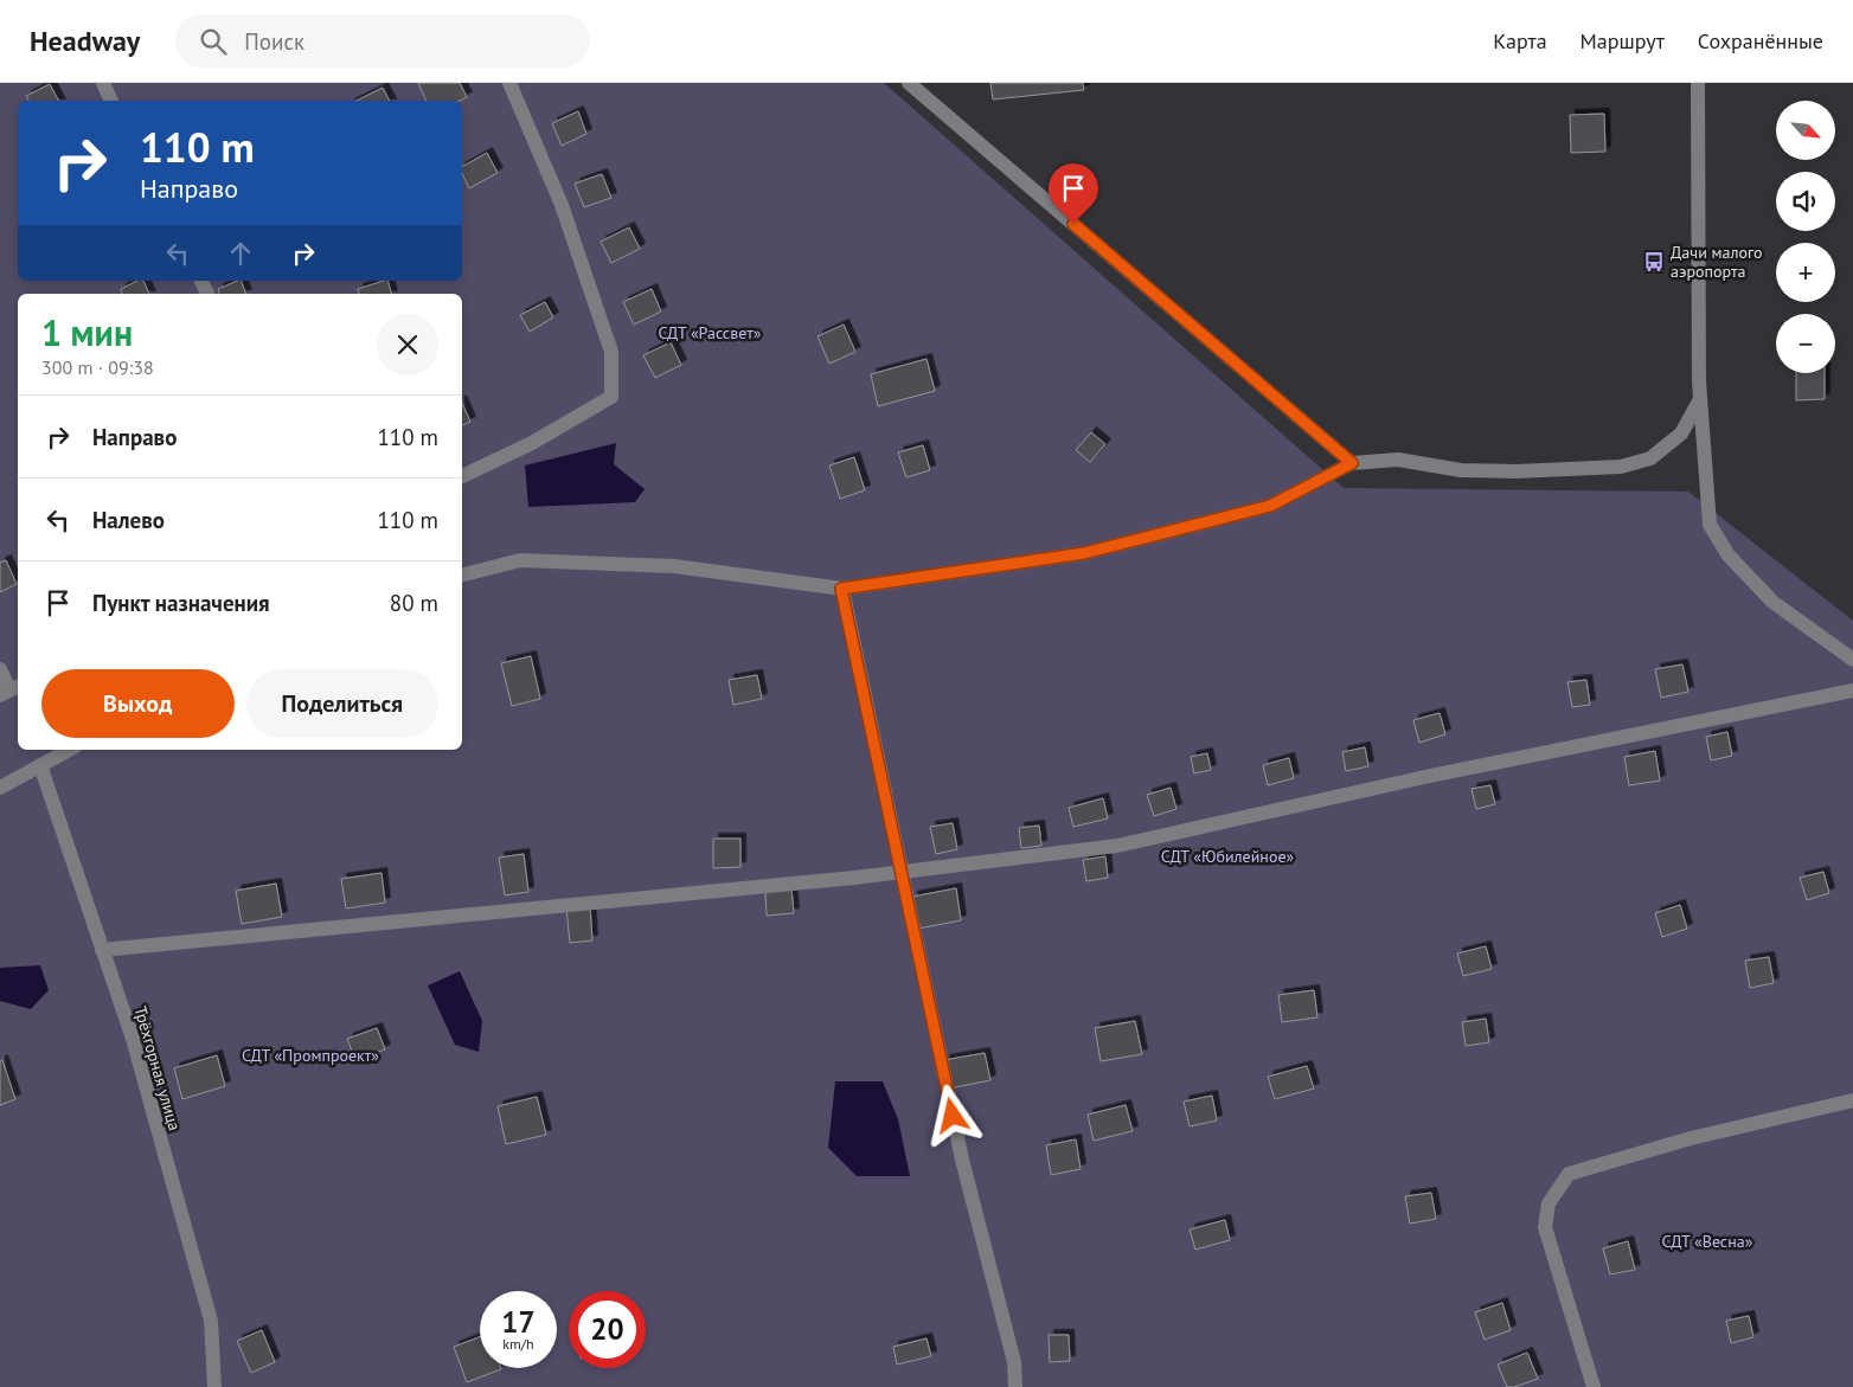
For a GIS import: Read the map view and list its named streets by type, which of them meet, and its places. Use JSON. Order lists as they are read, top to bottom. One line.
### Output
{"streets":{"street":["Трёхгорная улица"]},"parks":["СДТ «Рассвет»","СДТ «Юбилейное»","СДТ «Промпроект»","СДТ «Весна»"],"places":{"bus stop":["Дачи малого аэропорта"]},"north":"bottom right","page":{"header":"Headway","search":"Поиск","nav":["Карта","Маршрут","Сохранённые"],"map_buttons":["+","−"],"turn":["110 m","Направо"],"heading":["1 мин","300 m · 09:38"],"list":[{"name":"Направо","value":"110 m"},{"name":"Налево","value":"110 m"},{"name":"Пункт назначения","value":"80 m"}],"buttons":["Выход","Поделиться"],"speed":"17 km/h","limit":"20"}}
